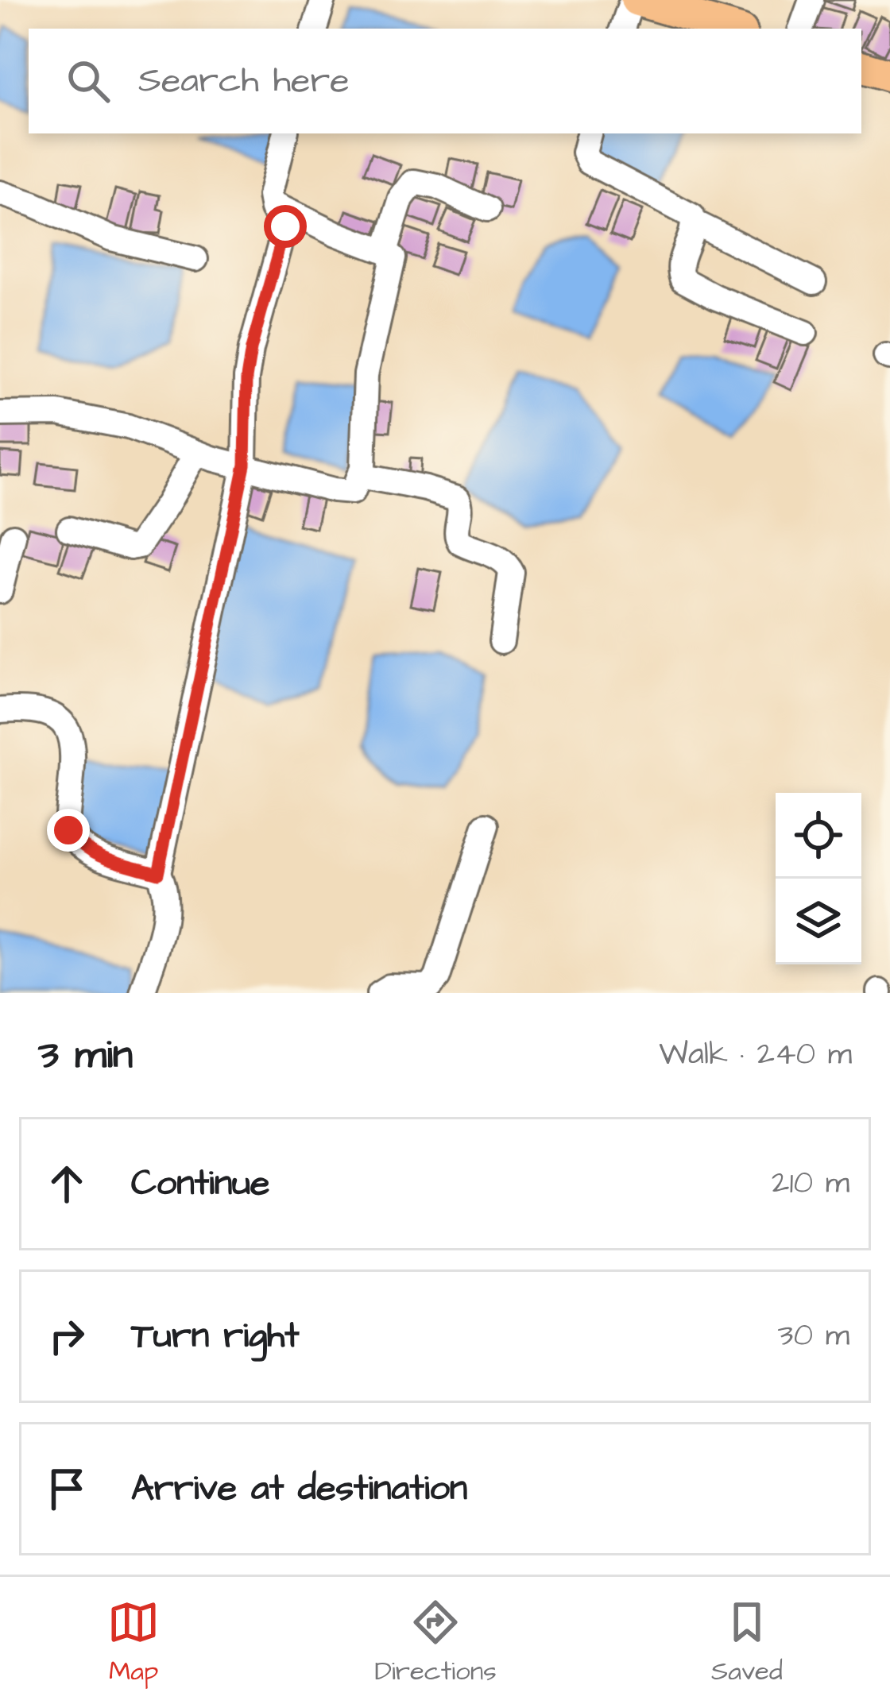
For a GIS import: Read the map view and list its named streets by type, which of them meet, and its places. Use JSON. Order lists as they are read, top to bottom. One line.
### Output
{"page":{"search":"Search here","heading":["3 min","Walk · 240 m"],"list":[["Continue","210 m"],["Turn right","30 m"],"Arrive at destination"],"nav":["Map","Directions","Saved"]}}
